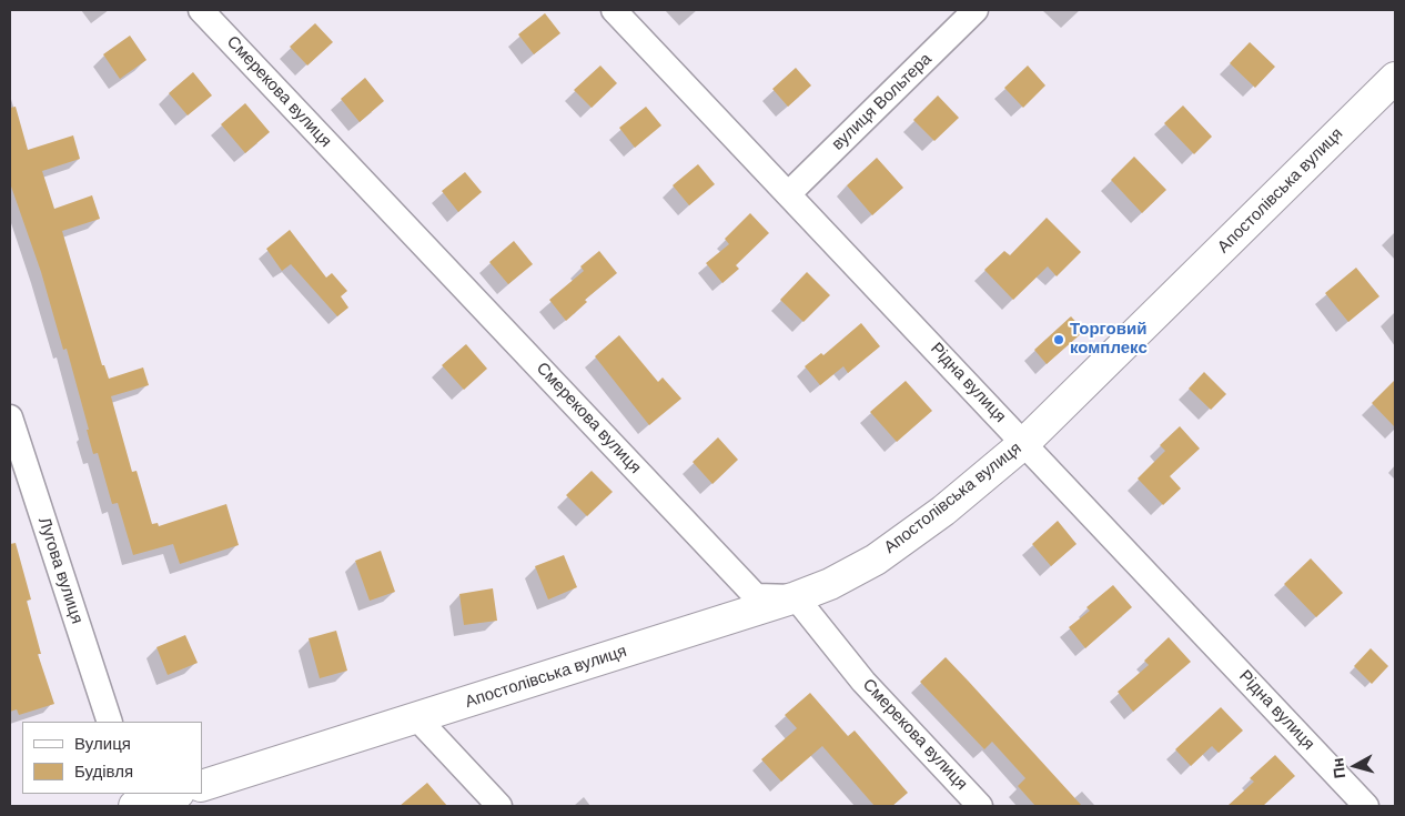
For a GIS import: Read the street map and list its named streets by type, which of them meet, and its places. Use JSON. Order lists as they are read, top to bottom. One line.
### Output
{"streets":{"street":["Смерекова вулиця","вулиця Вольтера","Апостолівська вулиця","Рідна вулиця","Лугова вулиця"]},"crossings":[["Смерекова вулиця","Апостолівська вулиця"],["вулиця Вольтера","Рідна вулиця"],["Апостолівська вулиця","Рідна вулиця"]],"places":["Торговий комплекс"],"legend":["Вулиця","Будівля"],"north":"left"}
